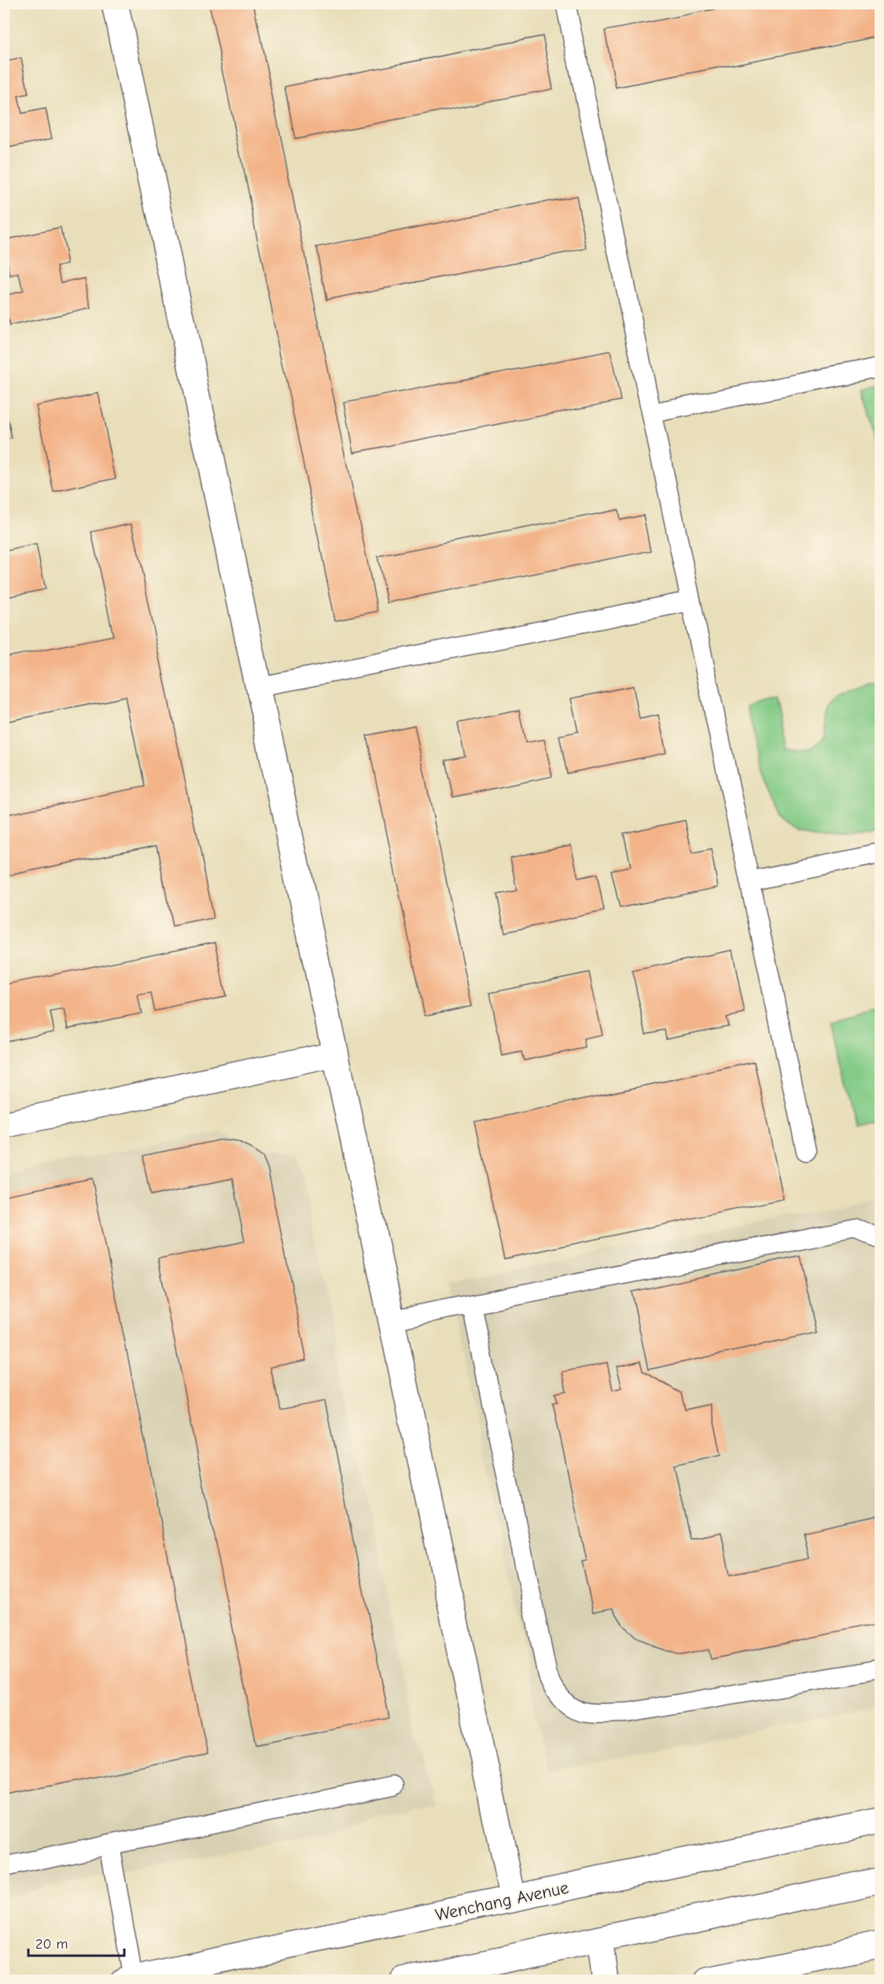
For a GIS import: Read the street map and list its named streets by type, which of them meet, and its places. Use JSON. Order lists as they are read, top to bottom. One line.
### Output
{"streets":{"street":["Wenchang Avenue"]},"scale_bar":"20 m"}
